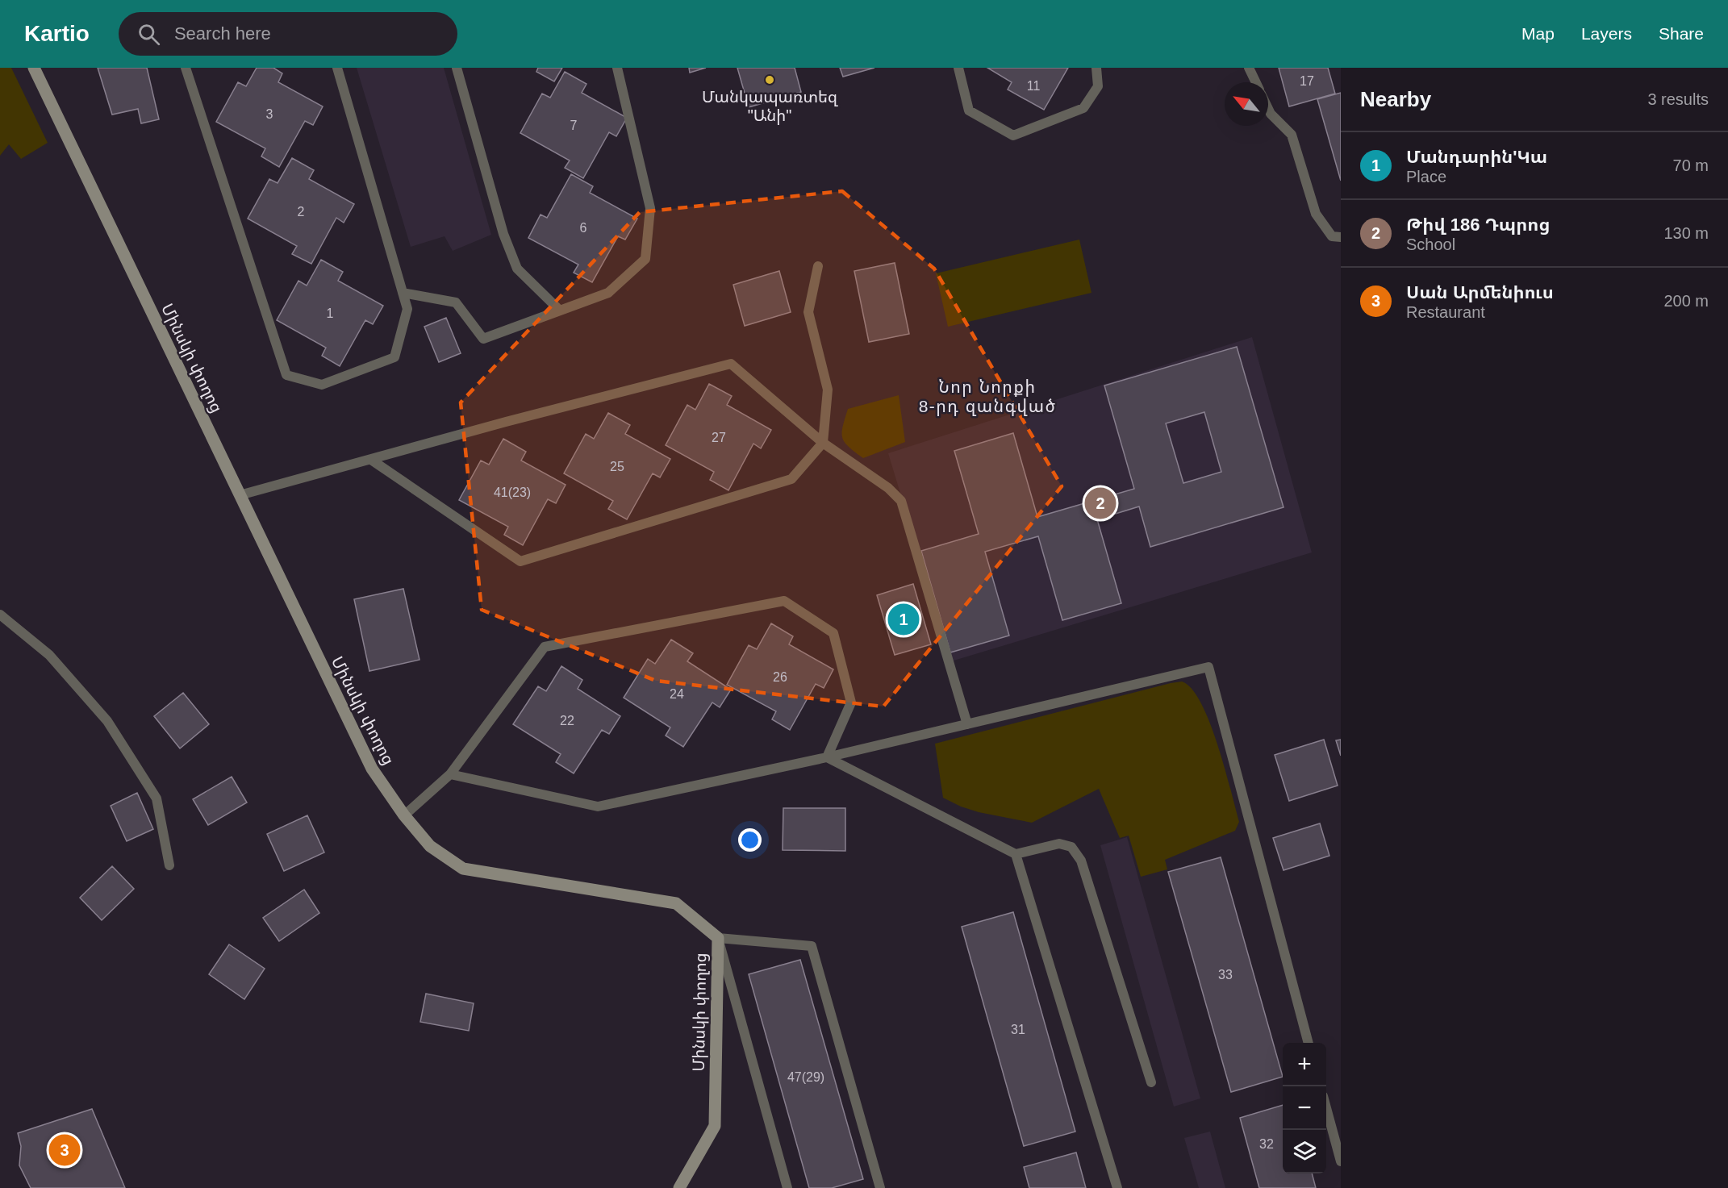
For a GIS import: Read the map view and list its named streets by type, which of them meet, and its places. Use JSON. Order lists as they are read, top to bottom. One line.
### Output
{"streets":{"main road":["Մինսկի փողոց"]},"districts":["Նոր Նորքի 8-րդ զանգված"],"places":["Մանկապառտեզ \"Անի\""],"house_numbers":["17","11","3","7","2","6","1","27","25","41(23)","26","24","22","33","31","47(29)","32"],"north":"top left","page":{"header":"Kartio","search":"Search here","nav":["Map","Layers","Share"],"heading":["Nearby","3 results"],"list":[{"mark":"1","name":"Մանդարին'Կա","note":"Place","value":"70 m"},{"mark":"2","name":"Թիվ 186 Դպրոց","note":"School","value":"130 m"},{"mark":"3","name":"Սան Արմենիուս","note":"Restaurant","value":"200 m"}],"pins":["2","1","3"],"map_buttons":["+","−"]}}
